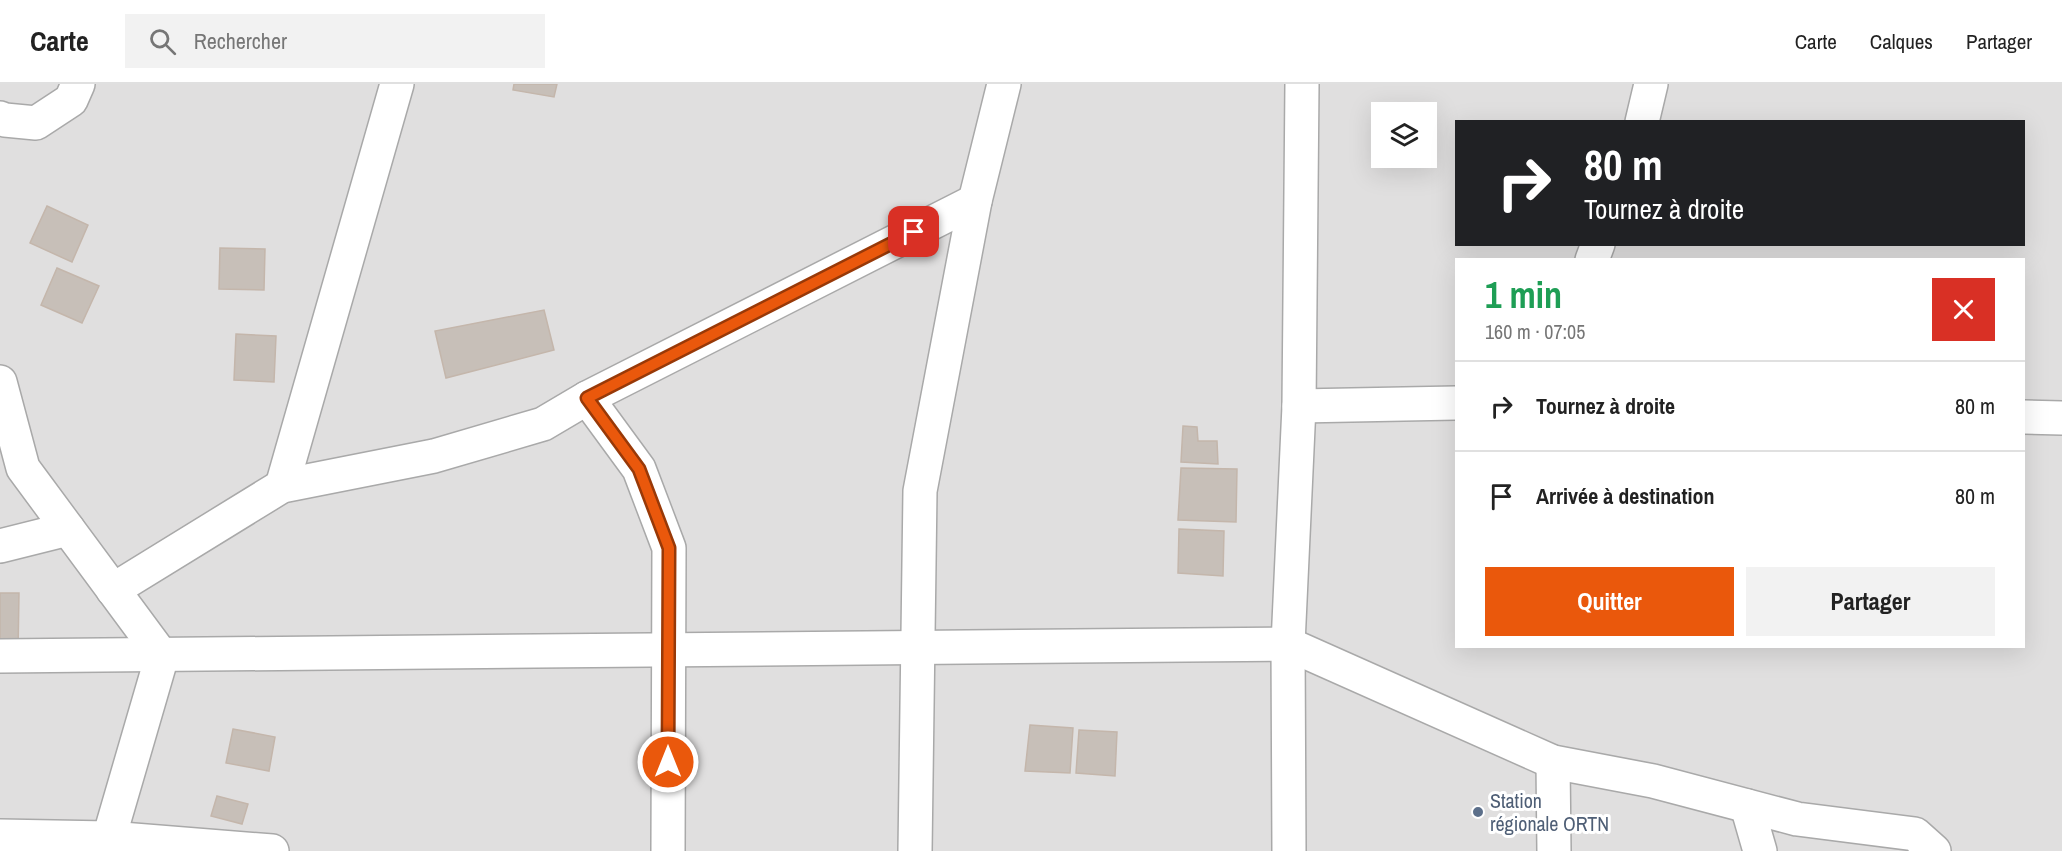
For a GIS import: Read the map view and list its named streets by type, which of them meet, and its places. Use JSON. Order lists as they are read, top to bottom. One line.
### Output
{"places":["Station régionale ORTN"],"page":{"header":"Carte","search":"Rechercher","nav":["Carte","Calques","Partager"],"turn":["80 m","Tournez à droite"],"heading":["1 min","160 m · 07:05"],"list":[{"name":"Tournez à droite","value":"80 m"},{"name":"Arrivée à destination","value":"80 m"}],"buttons":["Quitter","Partager"]}}
